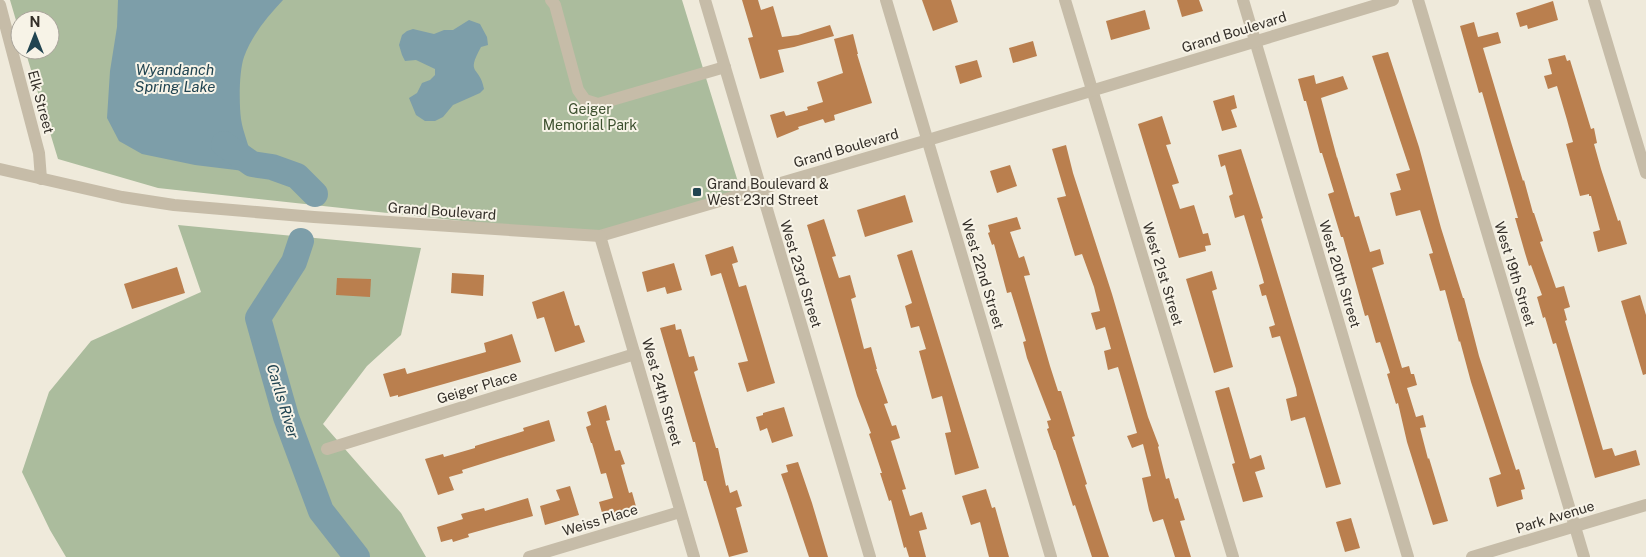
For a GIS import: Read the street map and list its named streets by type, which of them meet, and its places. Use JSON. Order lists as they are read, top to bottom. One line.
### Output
{"streets":{"street":["Grand Boulevard","Elk Street","West 23rd Street","West 22nd Street","West 21st Street","West 20th Street","West 19th Street","Geiger Place","West 24th Street","Park Avenue","Weiss Place"]},"crossings":[["Grand Boulevard","Elk Street"],["Grand Boulevard","West 23rd Street"],["Grand Boulevard","West 22nd Street"],["Grand Boulevard","West 21st Street"],["Grand Boulevard","West 20th Street"],["Grand Boulevard","West 24th Street"],["West 19th Street","Park Avenue"],["Geiger Place","West 24th Street"],["West 24th Street","Weiss Place"]],"water":["Wyandanch Spring Lake","Carlls River"],"parks":["Geiger Memorial Park"],"places":{"transit":["Grand Boulevard & West 23rd Street"]},"north":"top"}
